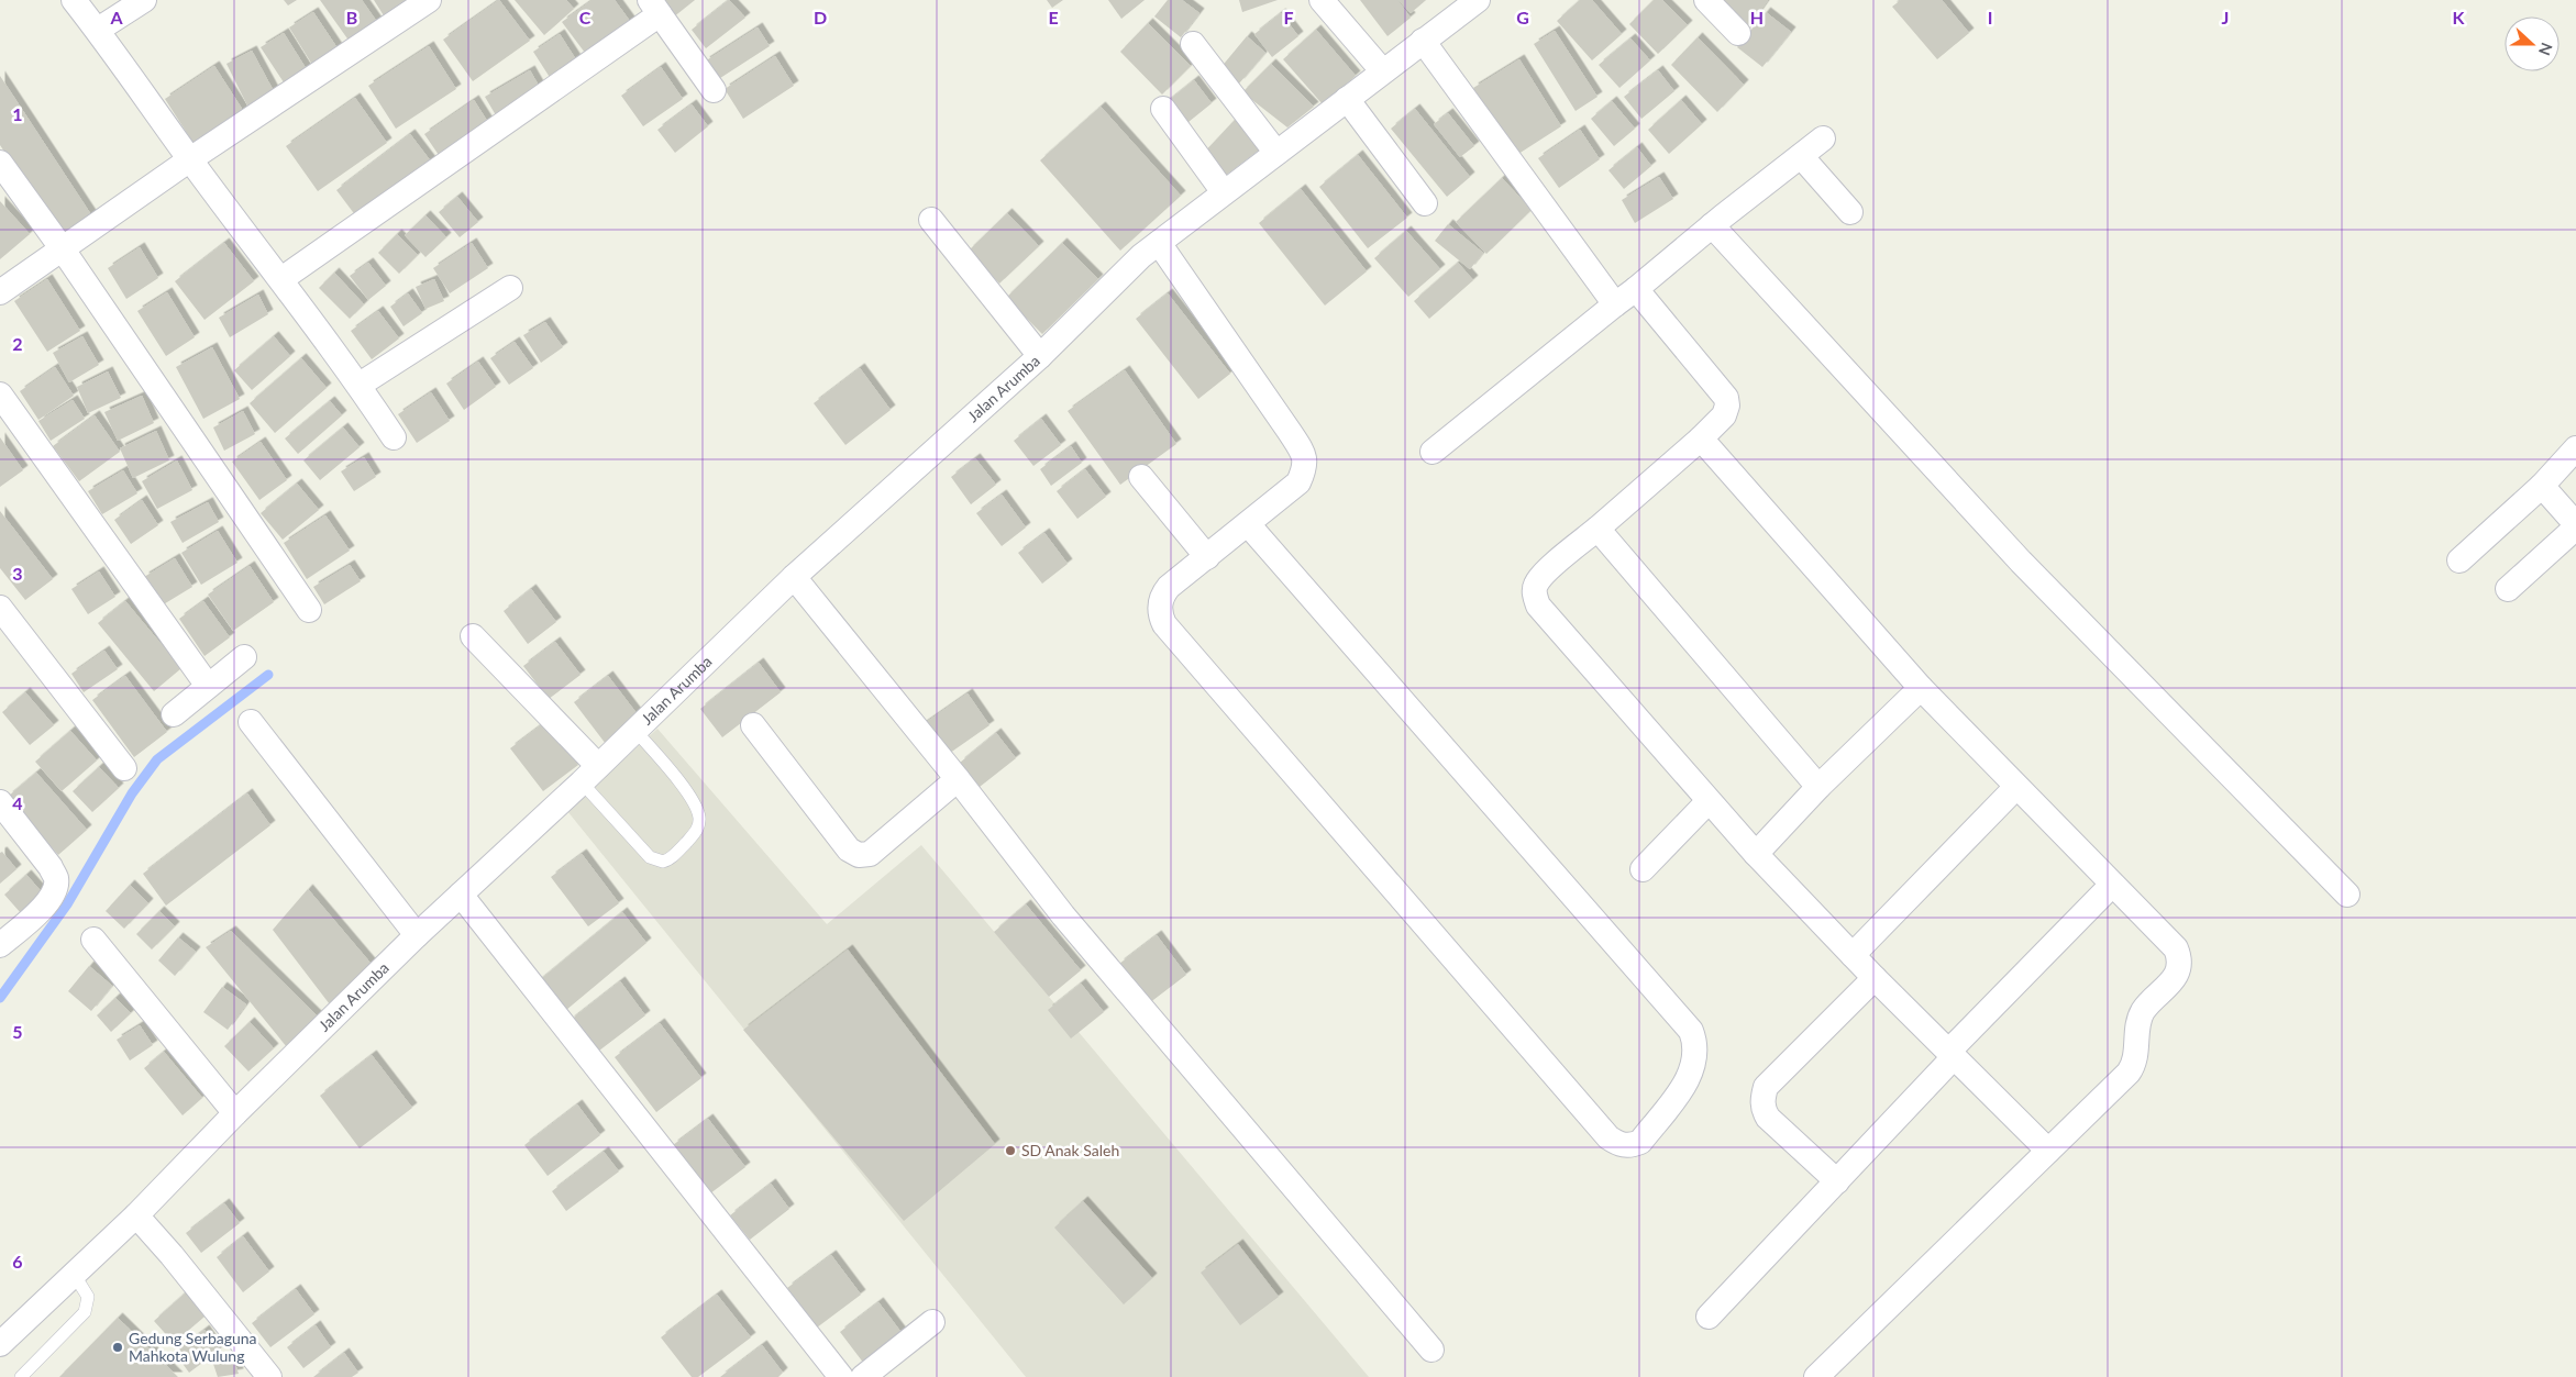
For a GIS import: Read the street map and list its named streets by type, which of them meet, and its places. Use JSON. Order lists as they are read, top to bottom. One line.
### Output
{"streets":{"street":["Jalan Arumba"]},"places":["SD Anak Saleh","Gedung Serbaguna Mahkota Wulung"],"north":"right","grid":{"columns":["A","B","C","D","E","F","G","H","I","J","K"],"rows":["1","2","3","4","5","6"]}}
